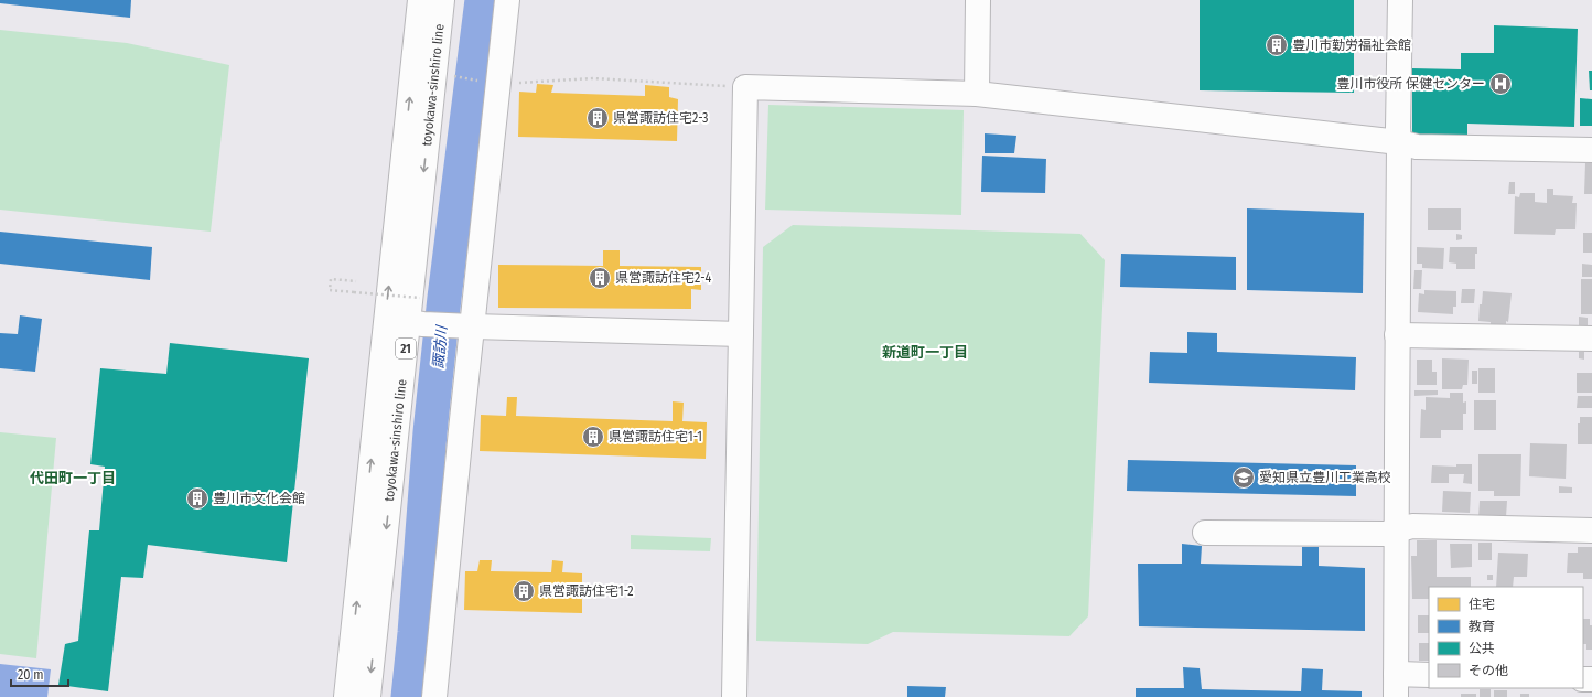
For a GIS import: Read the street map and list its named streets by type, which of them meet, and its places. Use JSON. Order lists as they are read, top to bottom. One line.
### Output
{"streets":{"street":["toyokawa-sinshiro line","21"]},"districts":["新道町一丁目","代田町一丁目"],"water":["諏訪川"],"places":{"building":["豊川市勤労福祉会館","県営諏訪住宅2-3","県営諏訪住宅2-4","県営諏訪住宅1-1","豊川市文化会館","県営諏訪住宅1-2"],"hospital":["豊川市役所 保健センター"],"school or university":["愛知県立豊川工業高校"]},"legend":["住宅","教育","公共","その他"],"scale_bar":"20 m"}
